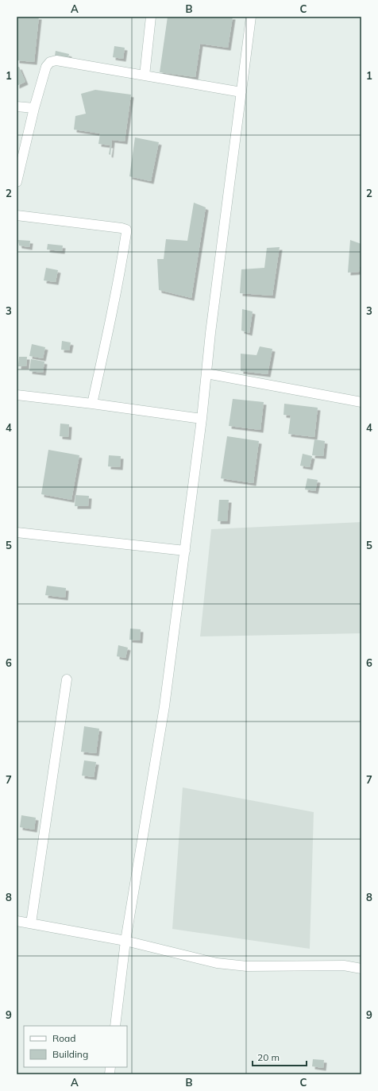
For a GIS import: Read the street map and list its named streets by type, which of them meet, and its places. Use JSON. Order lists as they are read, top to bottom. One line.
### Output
{"legend":["Road","Building"],"scale_bar":"20 m","grid":{"columns":["A","B","C"],"rows":["1","2","3","4","5","6","7","8","9"]}}
